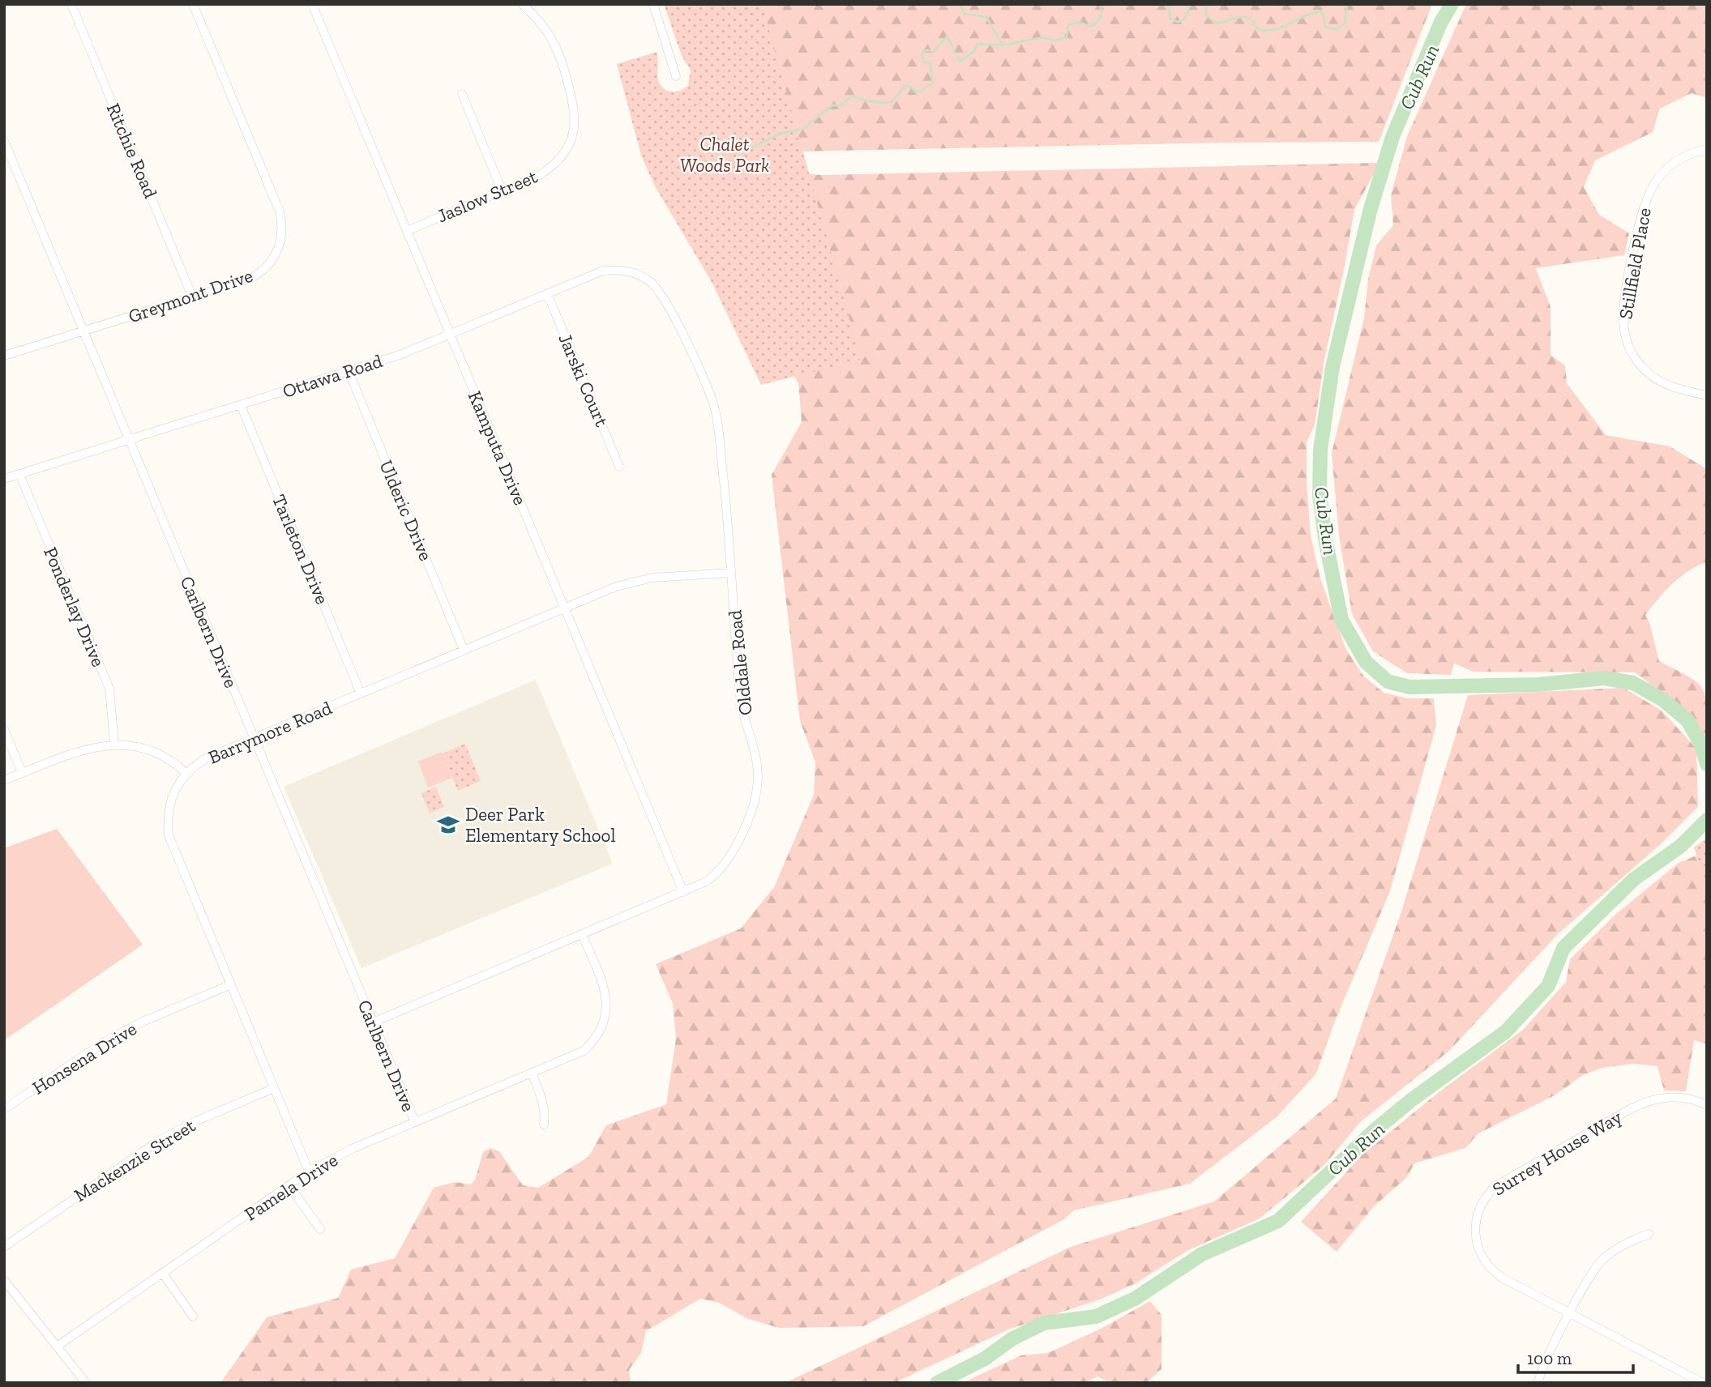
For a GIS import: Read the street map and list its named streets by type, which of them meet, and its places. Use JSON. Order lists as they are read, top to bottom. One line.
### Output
{"streets":{"street":["Ritchie Road","Jaslow Street","Stillfield Place","Greymont Drive","Ottawa Road","Jarski Court","Kamputa Drive","Ulderic Drive","Tarleton Drive","Ponderlay Drive","Carlbern Drive","Olddale Road","Barrymore Road","Honsena Drive","Surrey House Way","Mackenzie Street","Pamela Drive"]},"crossings":[["Ritchie Road","Greymont Drive"],["Jaslow Street","Kamputa Drive"],["Greymont Drive","Carlbern Drive"],["Ottawa Road","Jarski Court"],["Ottawa Road","Kamputa Drive"],["Ottawa Road","Ulderic Drive"],["Ottawa Road","Tarleton Drive"],["Ottawa Road","Ponderlay Drive"],["Ottawa Road","Carlbern Drive"],["Ottawa Road","Olddale Road"],["Kamputa Drive","Olddale Road"],["Kamputa Drive","Barrymore Road"],["Ulderic Drive","Barrymore Road"],["Tarleton Drive","Barrymore Road"],["Carlbern Drive","Olddale Road"],["Carlbern Drive","Barrymore Road"],["Carlbern Drive","Pamela Drive"],["Olddale Road","Barrymore Road"],["Olddale Road","Pamela Drive"],["Barrymore Road","Honsena Drive"],["Barrymore Road","Mackenzie Street"],["Barrymore Road","Pamela Drive"]],"water":["Cub Run"],"parks":["Chalet Woods Park"],"places":{"school or university":["Deer Park Elementary School"]},"scale_bar":"100 m"}
